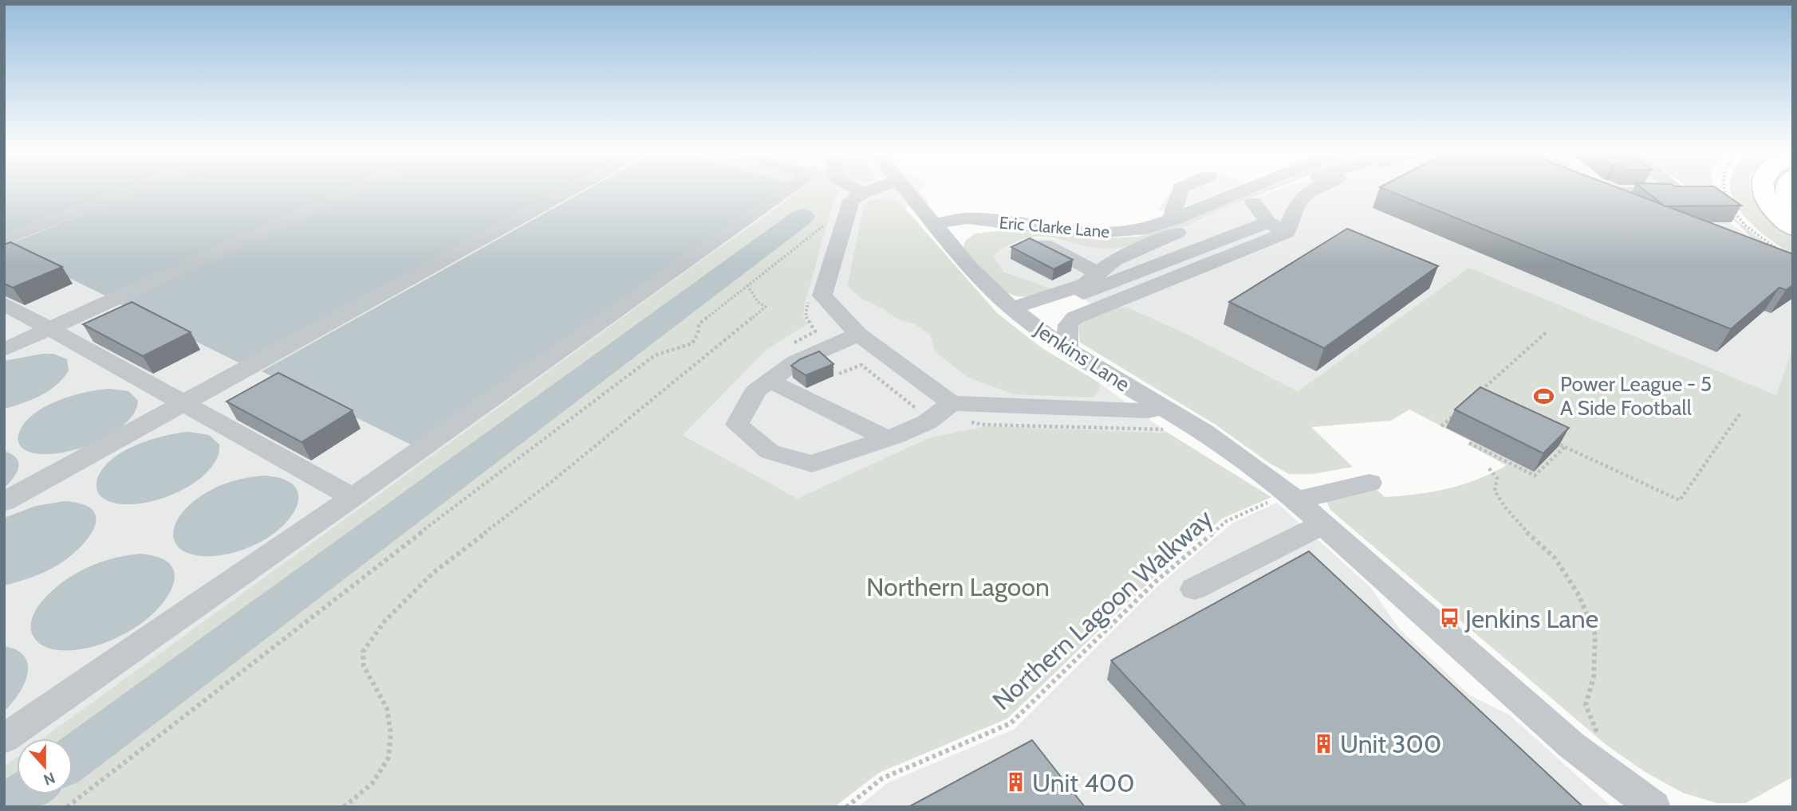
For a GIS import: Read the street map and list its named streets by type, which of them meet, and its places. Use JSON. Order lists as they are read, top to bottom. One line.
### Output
{"streets":{"street":["Eric Clarke Lane","Jenkins Lane"],"path":["Northern Lagoon Walkway"]},"crossings":[["Eric Clarke Lane","Jenkins Lane"]],"parks":["Northern Lagoon"],"places":{"sports":["Power League - 5 A Side Football"],"bus stop":["Jenkins Lane"],"building":["Unit 300","Unit 400"]},"north":"bottom"}
